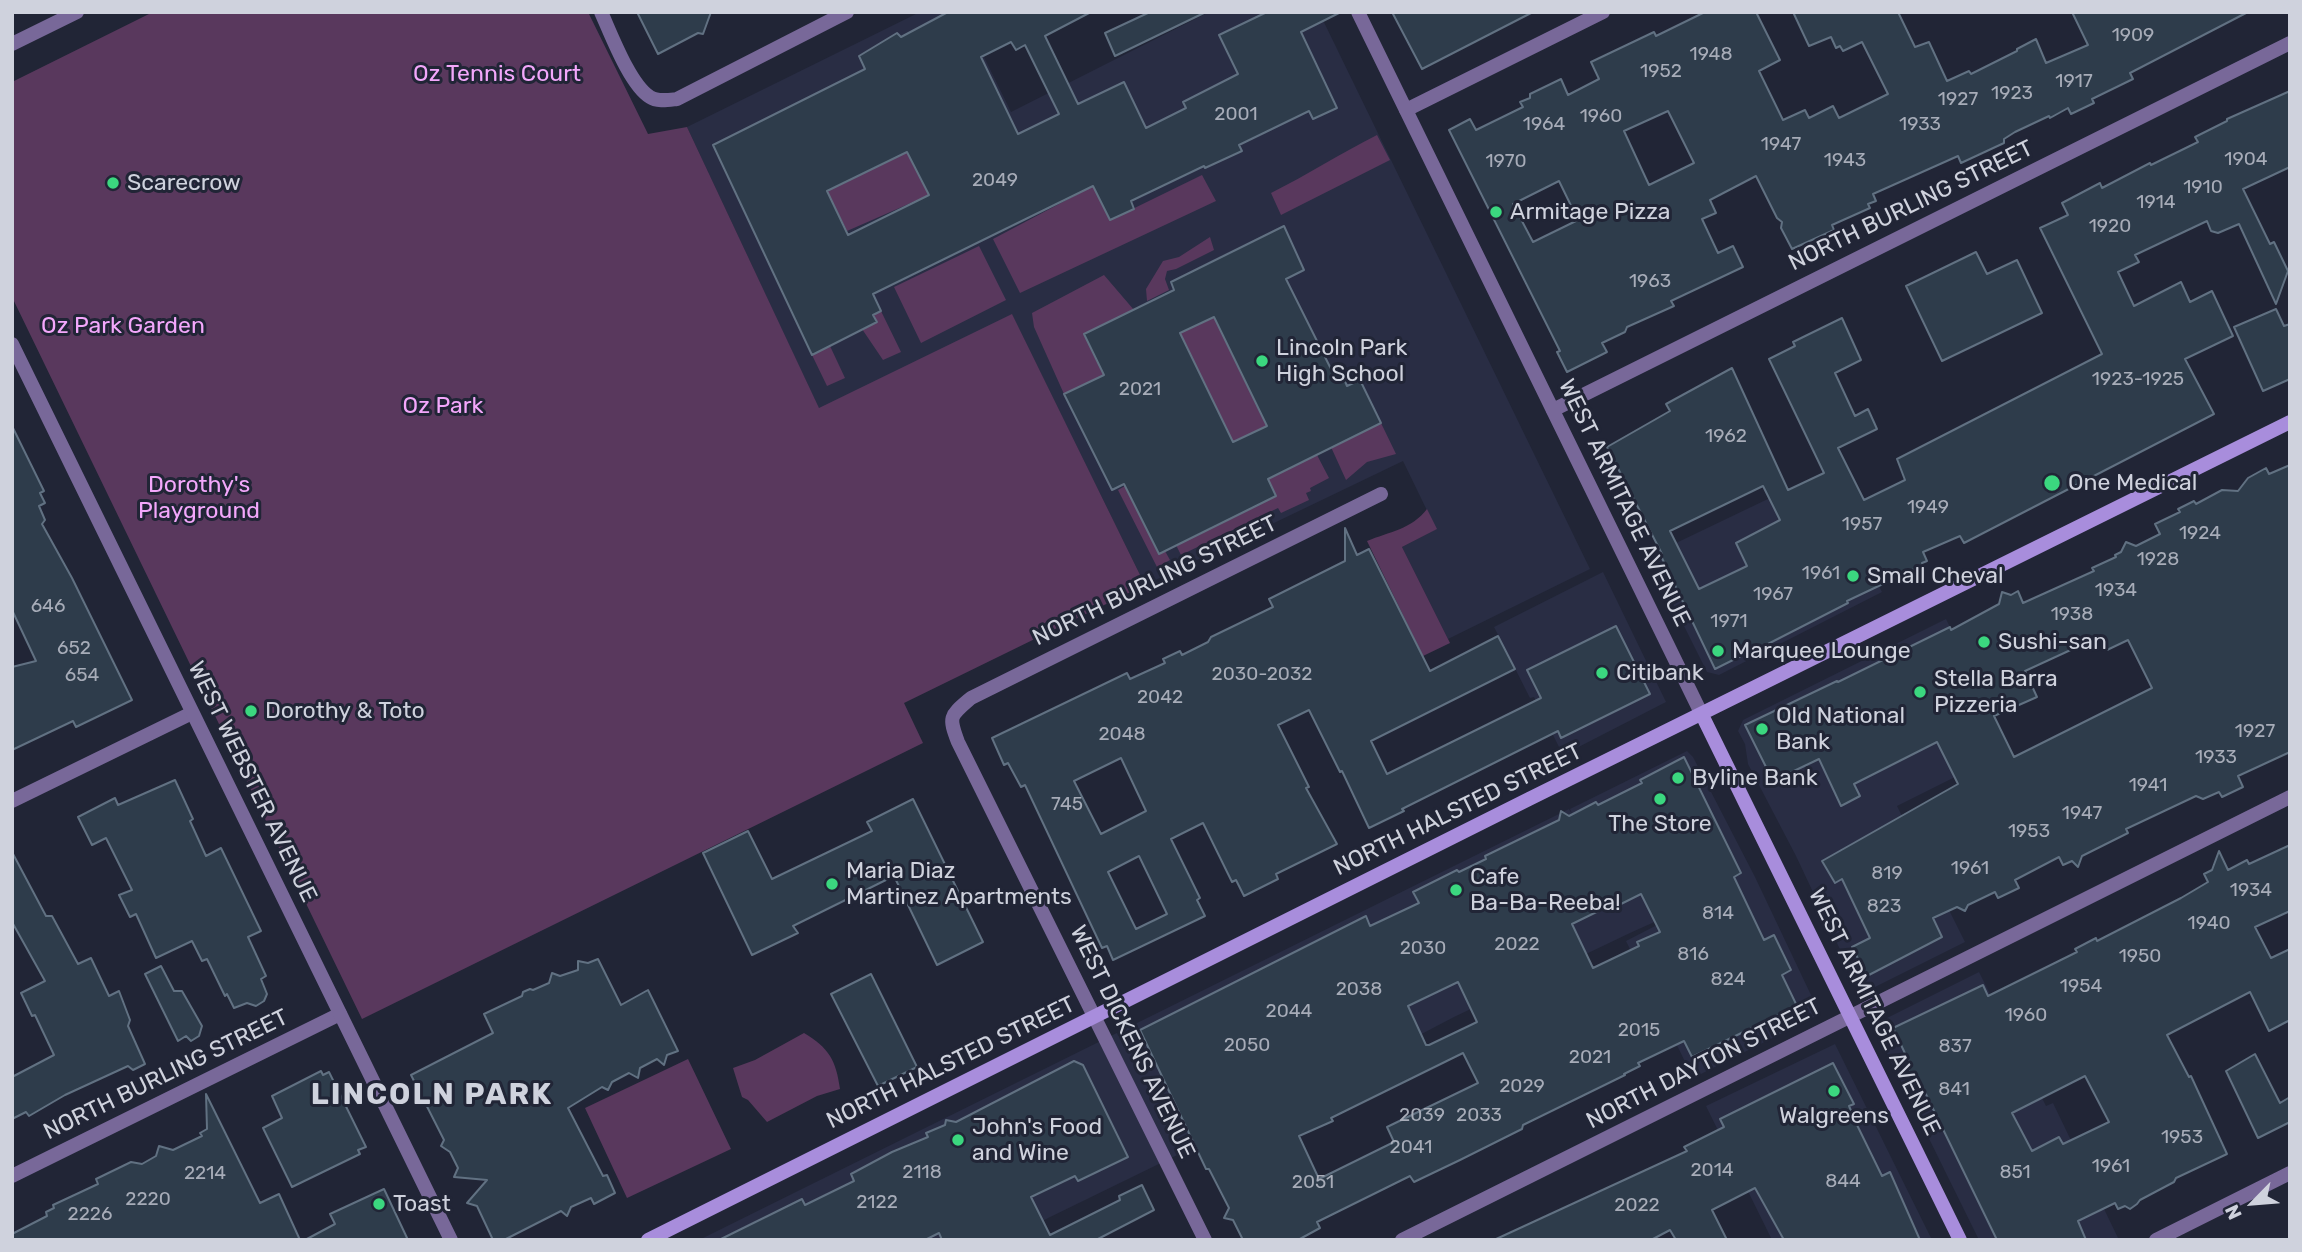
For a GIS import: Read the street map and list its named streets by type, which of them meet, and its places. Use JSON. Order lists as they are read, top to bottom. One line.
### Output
{"streets":{"main road":["WEST ARMITAGE AVENUE","NORTH HALSTED STREET"],"street":["NORTH BURLING STREET","WEST WEBSTER AVENUE","WEST DICKENS AVENUE","NORTH DAYTON STREET"]},"crossings":[["NORTH BURLING STREET","WEST ARMITAGE AVENUE"],["NORTH BURLING STREET","WEST WEBSTER AVENUE"],["NORTH BURLING STREET","WEST DICKENS AVENUE"],["WEST ARMITAGE AVENUE","NORTH HALSTED STREET"],["WEST ARMITAGE AVENUE","NORTH DAYTON STREET"],["NORTH HALSTED STREET","WEST DICKENS AVENUE"]],"districts":["LINCOLN PARK"],"parks":["Oz Tennis Court","Oz Park Garden","Oz Park","Dorothy's Playground"],"places":["Scarecrow","Armitage Pizza","Lincoln Park High School","One Medical","Small Cheval","Sushi-san","Marquee Lounge","Citibank","Stella Barra Pizzeria","Dorothy & Toto","Old National Bank","Byline Bank","The Store","Maria Diaz Martinez Apartments","Cafe Ba-Ba-Reeba!","Walgreens","John's Food and Wine","Toast"],"house_numbers":["1909","1948","1952","1917","1923","1927","2001","1960","1964","1933","1947","1904","1943","1970","2049","1910","1914","1920","1963","1923-1925","2021","1962","1949","1957","1924","1928","1961","1934","1967","646","1938","1971","652","2030-2032","654","2042","1927","2048","1933","1941","745","1947","1953","1961","819","1934","823","814","1940","2022","2030","816","1950","824","1954","2038","2044","1960","2015","2050","837","2021","2029","841","2039","2033","1953","2041","1961","2014","2118","851","2214","844","2051","2220","2122","2022","2226"],"north":"bottom left"}
